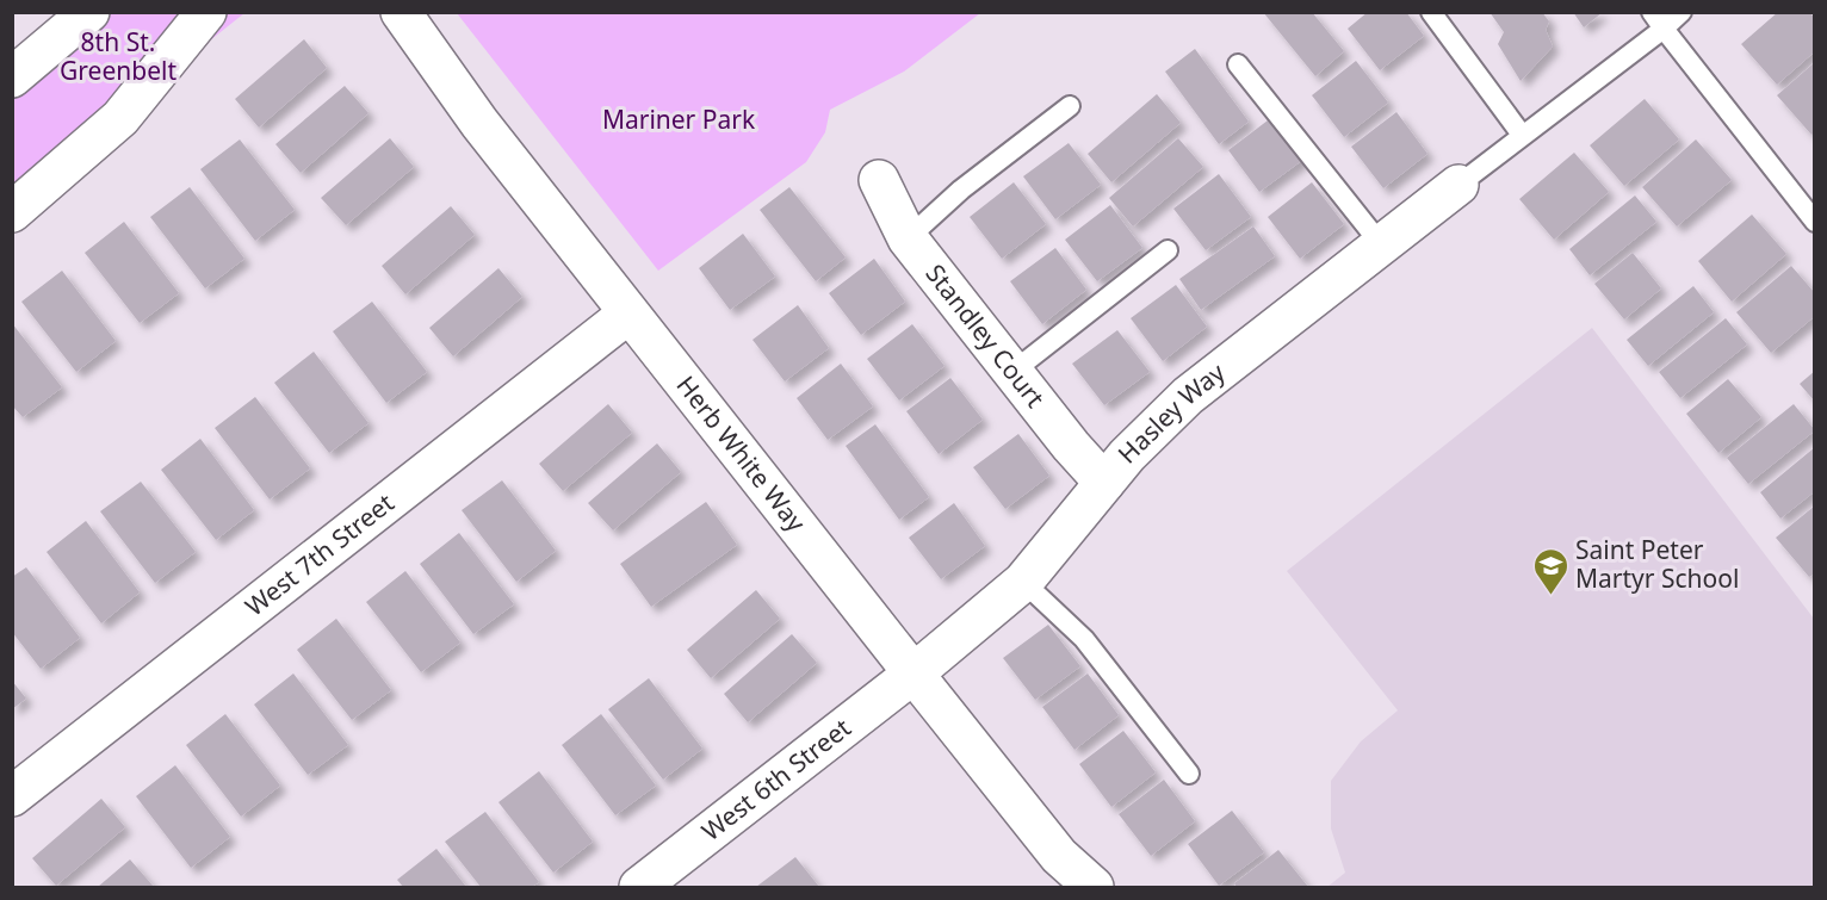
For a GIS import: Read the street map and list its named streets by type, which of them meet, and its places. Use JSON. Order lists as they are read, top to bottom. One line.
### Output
{"streets":{"street":["Standley Court","Hasley Way","Herb White Way","West 7th Street","West 6th Street"]},"crossings":[["Standley Court","Hasley Way"],["Hasley Way","Herb White Way"],["Hasley Way","West 6th Street"],["Herb White Way","West 7th Street"],["Herb White Way","West 6th Street"]],"parks":["8th St. Greenbelt","Mariner Park"],"places":{"school or university":["Saint Peter Martyr School"]}}
